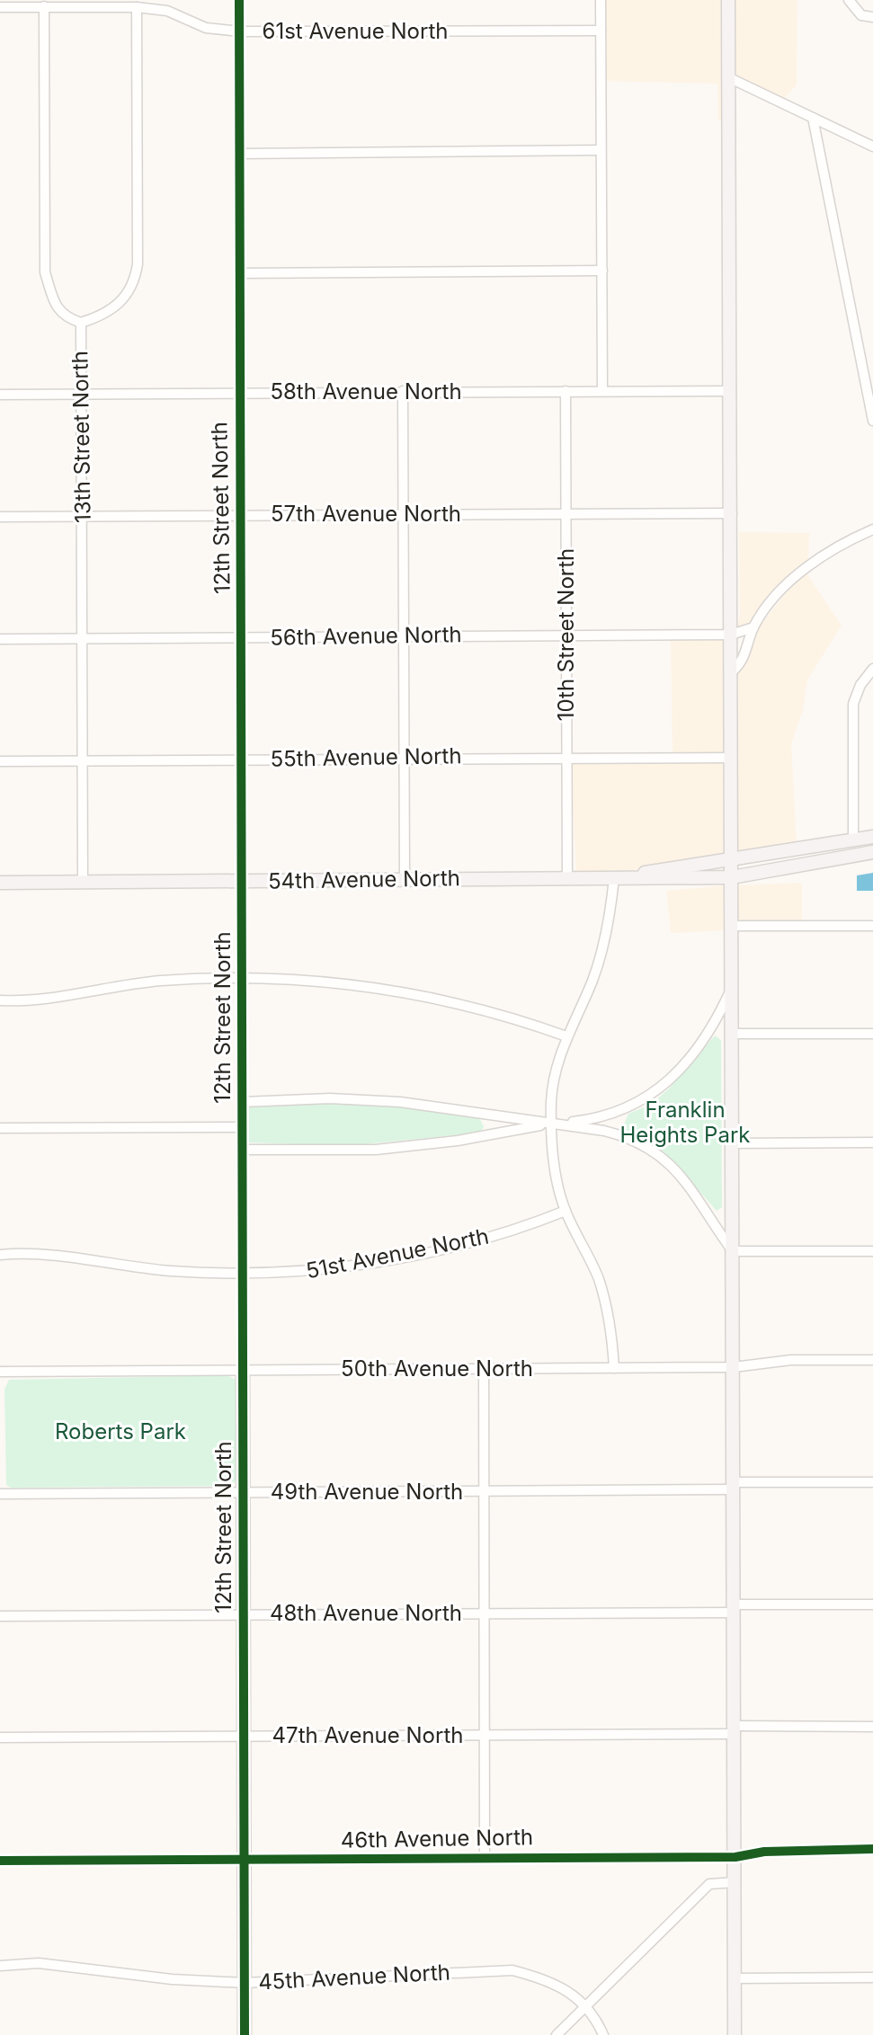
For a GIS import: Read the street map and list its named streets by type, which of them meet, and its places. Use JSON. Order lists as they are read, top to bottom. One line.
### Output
{"streets":{"main road":["12th Street North","54th Avenue North"],"street":["61st Avenue North","58th Avenue North","13th Street North","57th Avenue North","10th Street North","56th Avenue North","55th Avenue North","51st Avenue North","50th Avenue North","49th Avenue North","48th Avenue North","47th Avenue North","46th Avenue North","45th Avenue North"]},"crossings":[["61st Avenue North","13th Street North"],["61st Avenue North","12th Street North"],["58th Avenue North","13th Street North"],["58th Avenue North","12th Street North"],["58th Avenue North","10th Street North"],["13th Street North","57th Avenue North"],["13th Street North","56th Avenue North"],["13th Street North","55th Avenue North"],["13th Street North","54th Avenue North"],["12th Street North","57th Avenue North"],["12th Street North","56th Avenue North"],["12th Street North","55th Avenue North"],["12th Street North","54th Avenue North"],["12th Street North","51st Avenue North"],["12th Street North","50th Avenue North"],["12th Street North","49th Avenue North"],["12th Street North","48th Avenue North"],["12th Street North","47th Avenue North"],["12th Street North","46th Avenue North"],["12th Street North","45th Avenue North"],["57th Avenue North","10th Street North"],["10th Street North","56th Avenue North"],["10th Street North","55th Avenue North"],["10th Street North","54th Avenue North"]],"parks":["Franklin Heights Park","Roberts Park"]}
